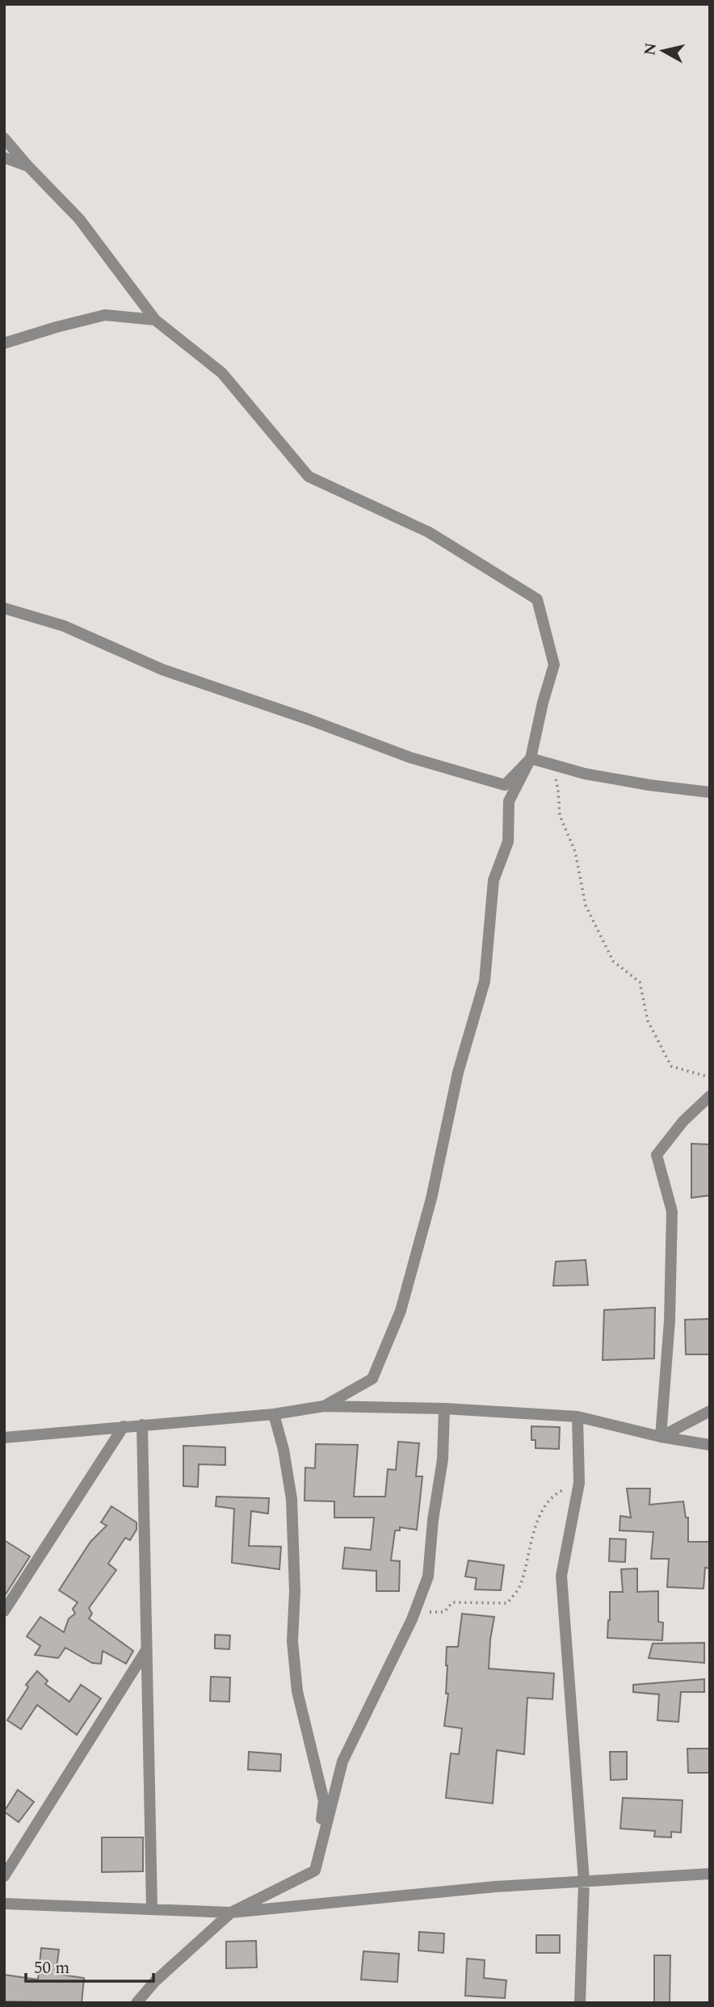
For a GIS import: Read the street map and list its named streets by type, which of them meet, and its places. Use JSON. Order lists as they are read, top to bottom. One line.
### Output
{"scale_bar":"50 m","north":"left"}
